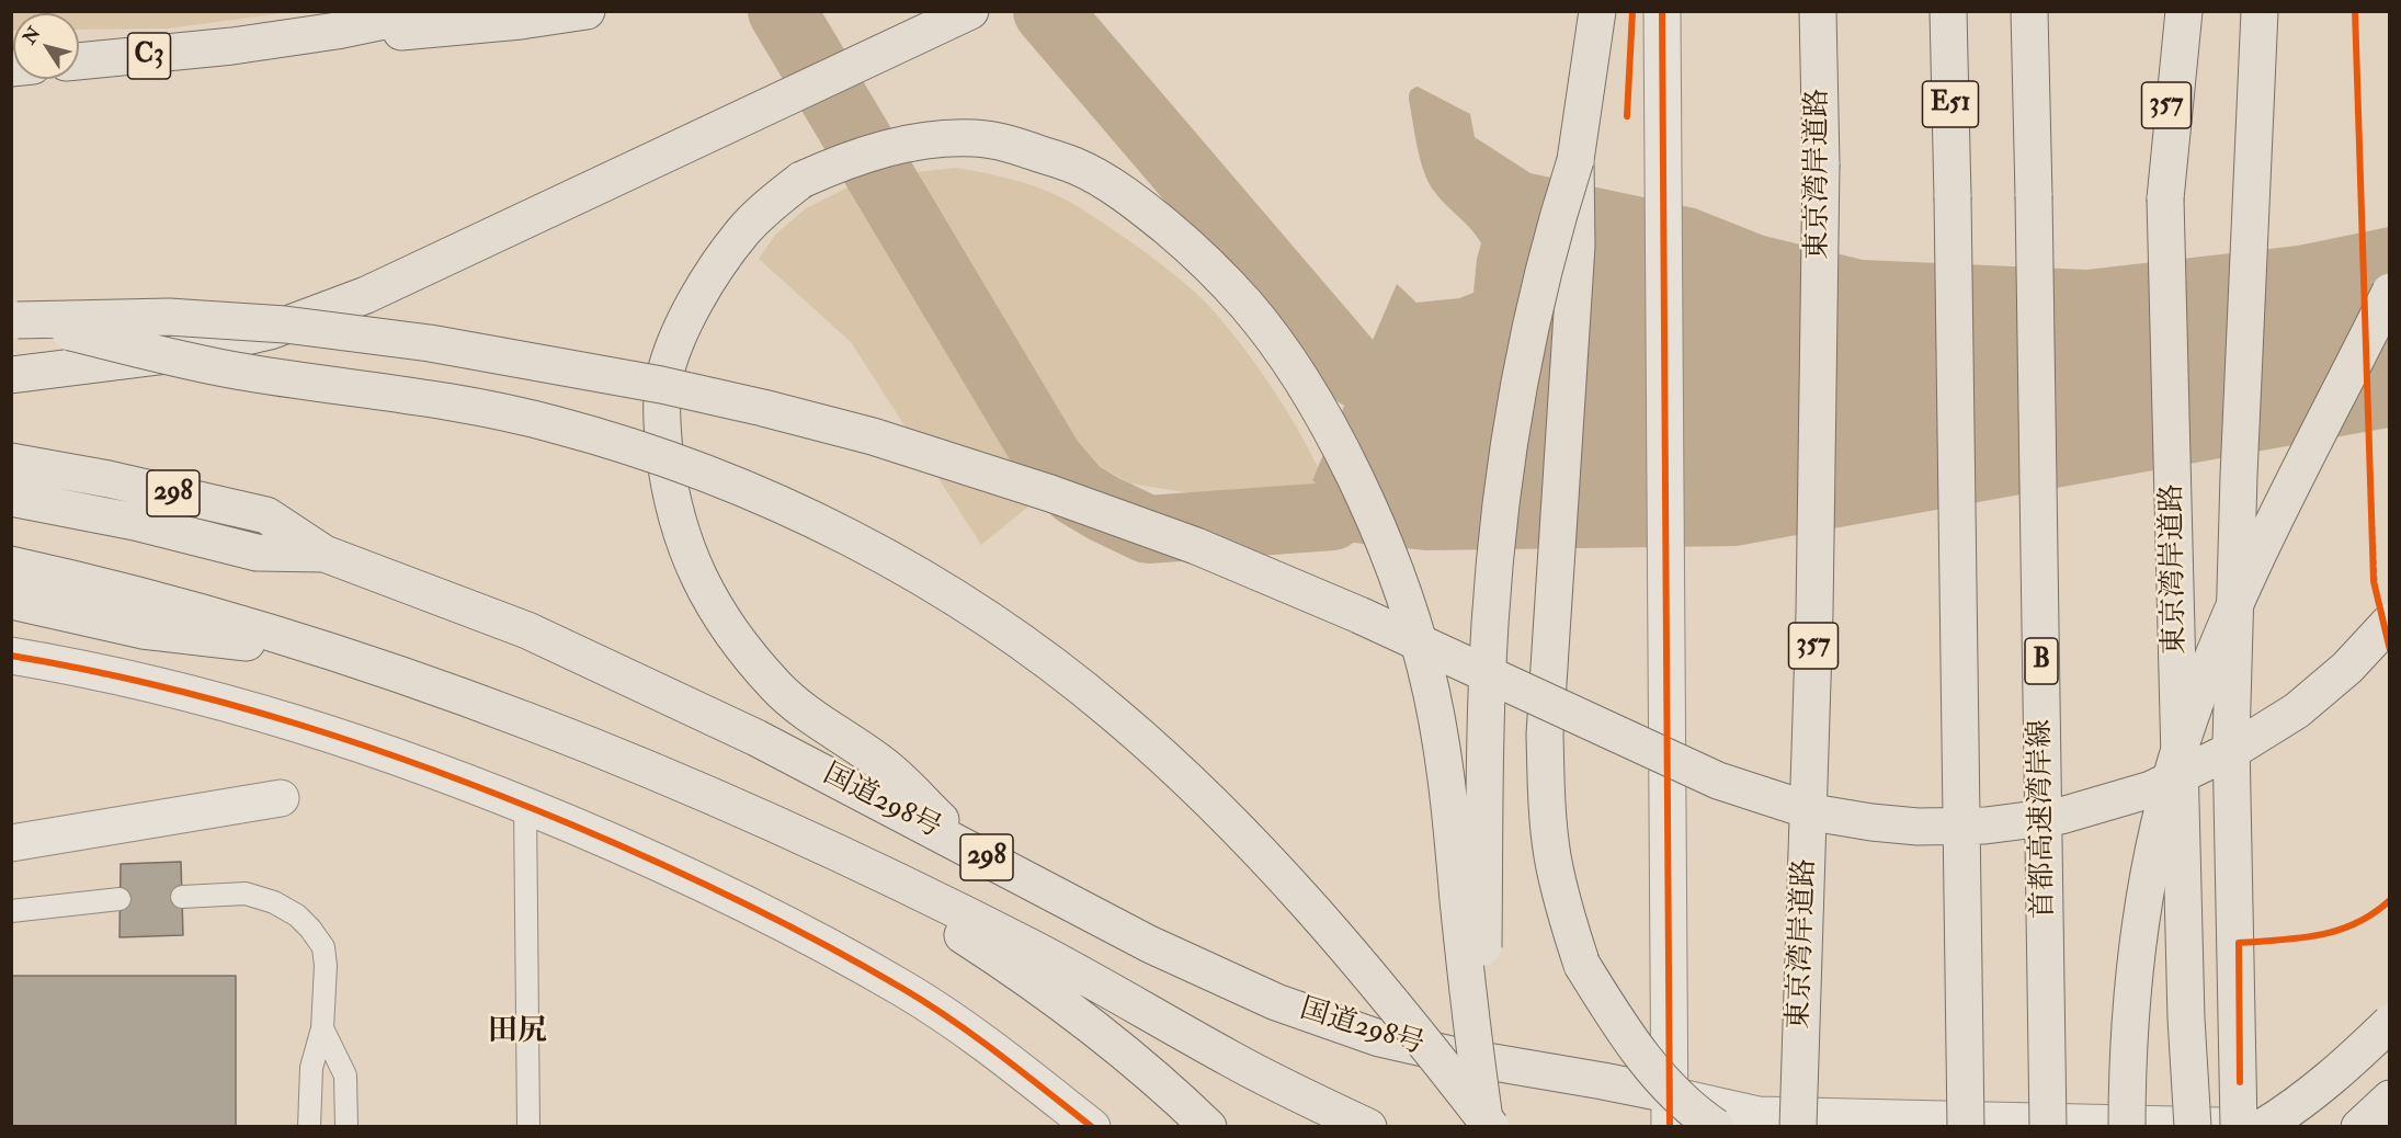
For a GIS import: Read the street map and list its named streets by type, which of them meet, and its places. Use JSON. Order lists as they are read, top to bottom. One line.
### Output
{"streets":{"highway":["C3","E51","357","東京湾岸道路","298","B","国道298号","首都高速湾岸線"]},"districts":["田尻"],"north":"top left"}
